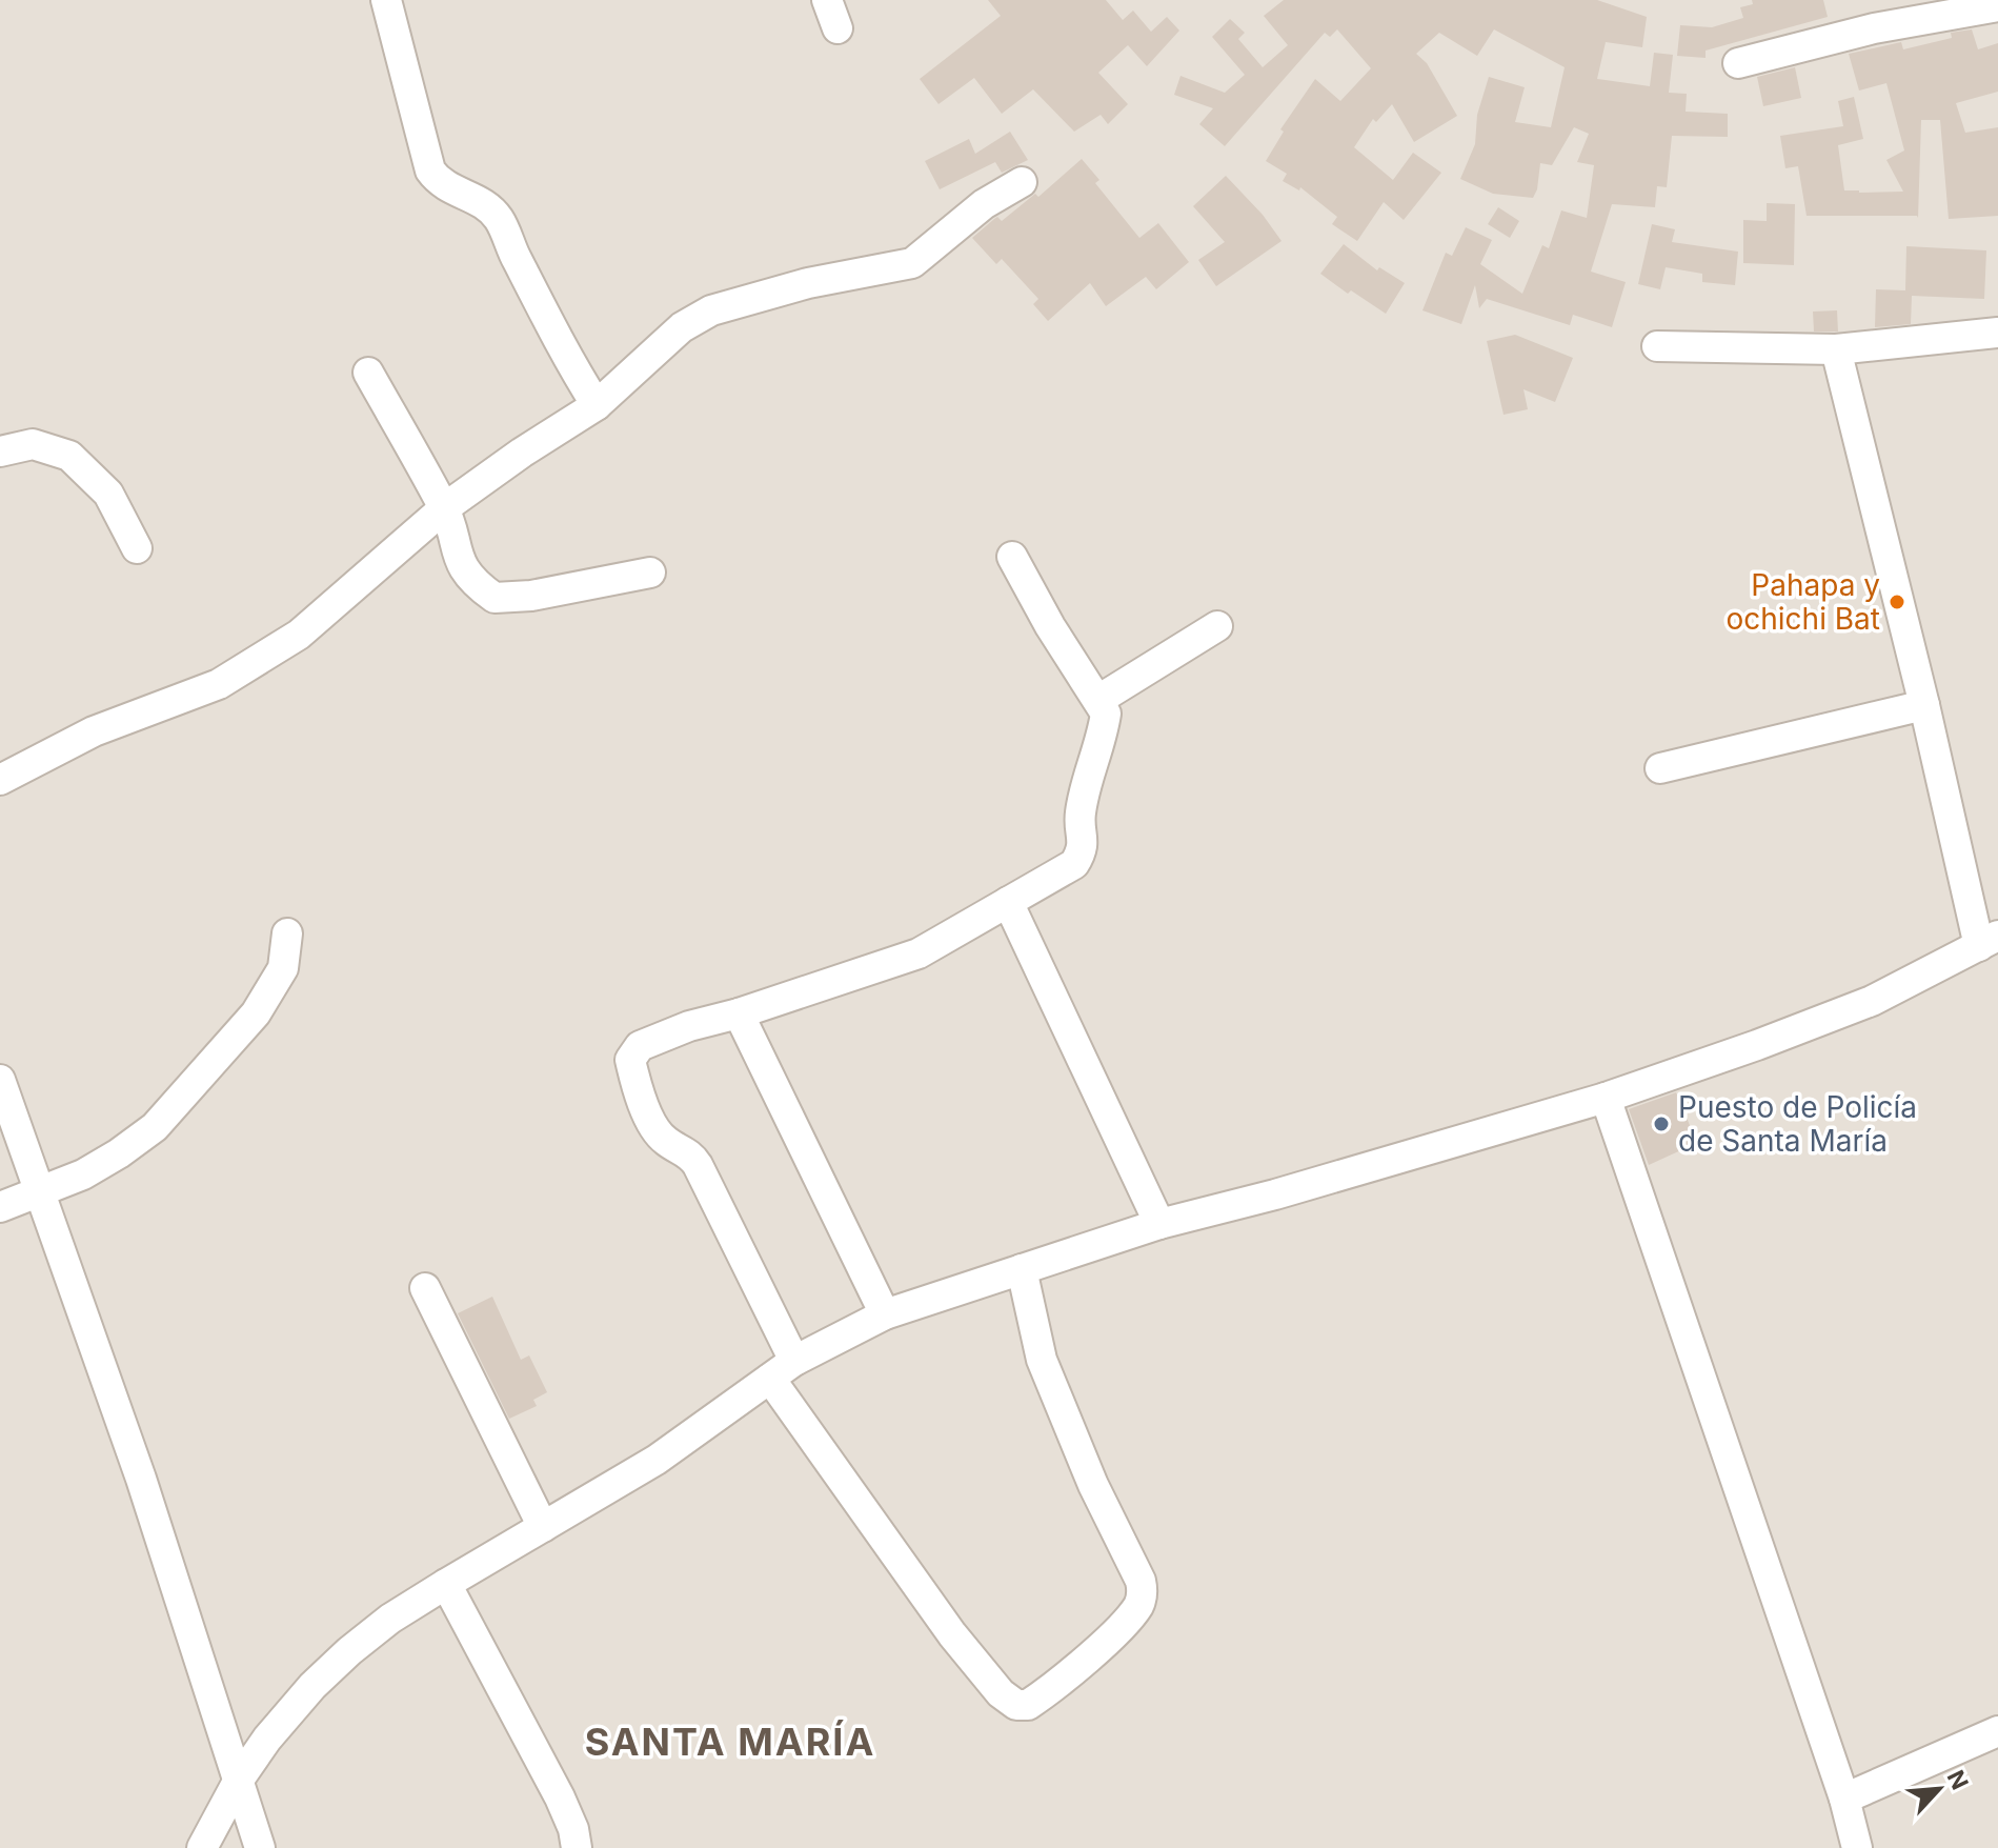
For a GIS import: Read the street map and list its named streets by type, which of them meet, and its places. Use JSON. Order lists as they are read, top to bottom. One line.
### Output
{"districts":["SANTA MARÍA"],"places":["Pahapa y ochichi Bat","Puesto de Policía de Santa María"],"north":"top right"}
